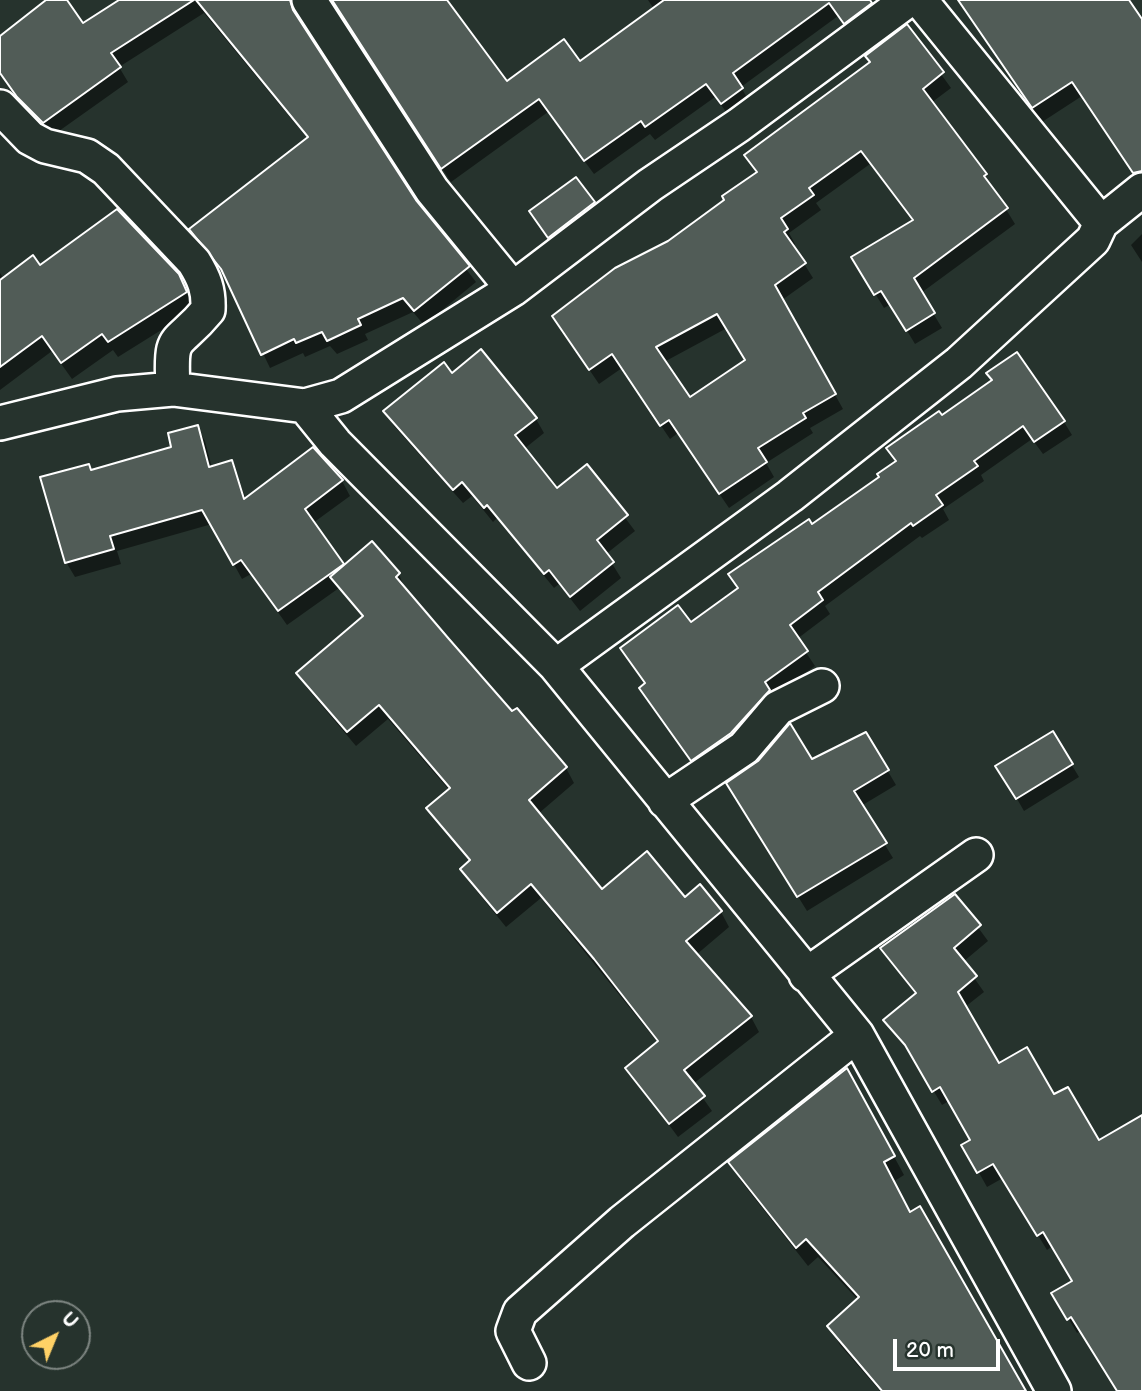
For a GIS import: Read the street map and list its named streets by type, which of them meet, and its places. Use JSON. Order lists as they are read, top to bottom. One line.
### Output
{"scale_bar":"20 m","north":"top right"}
